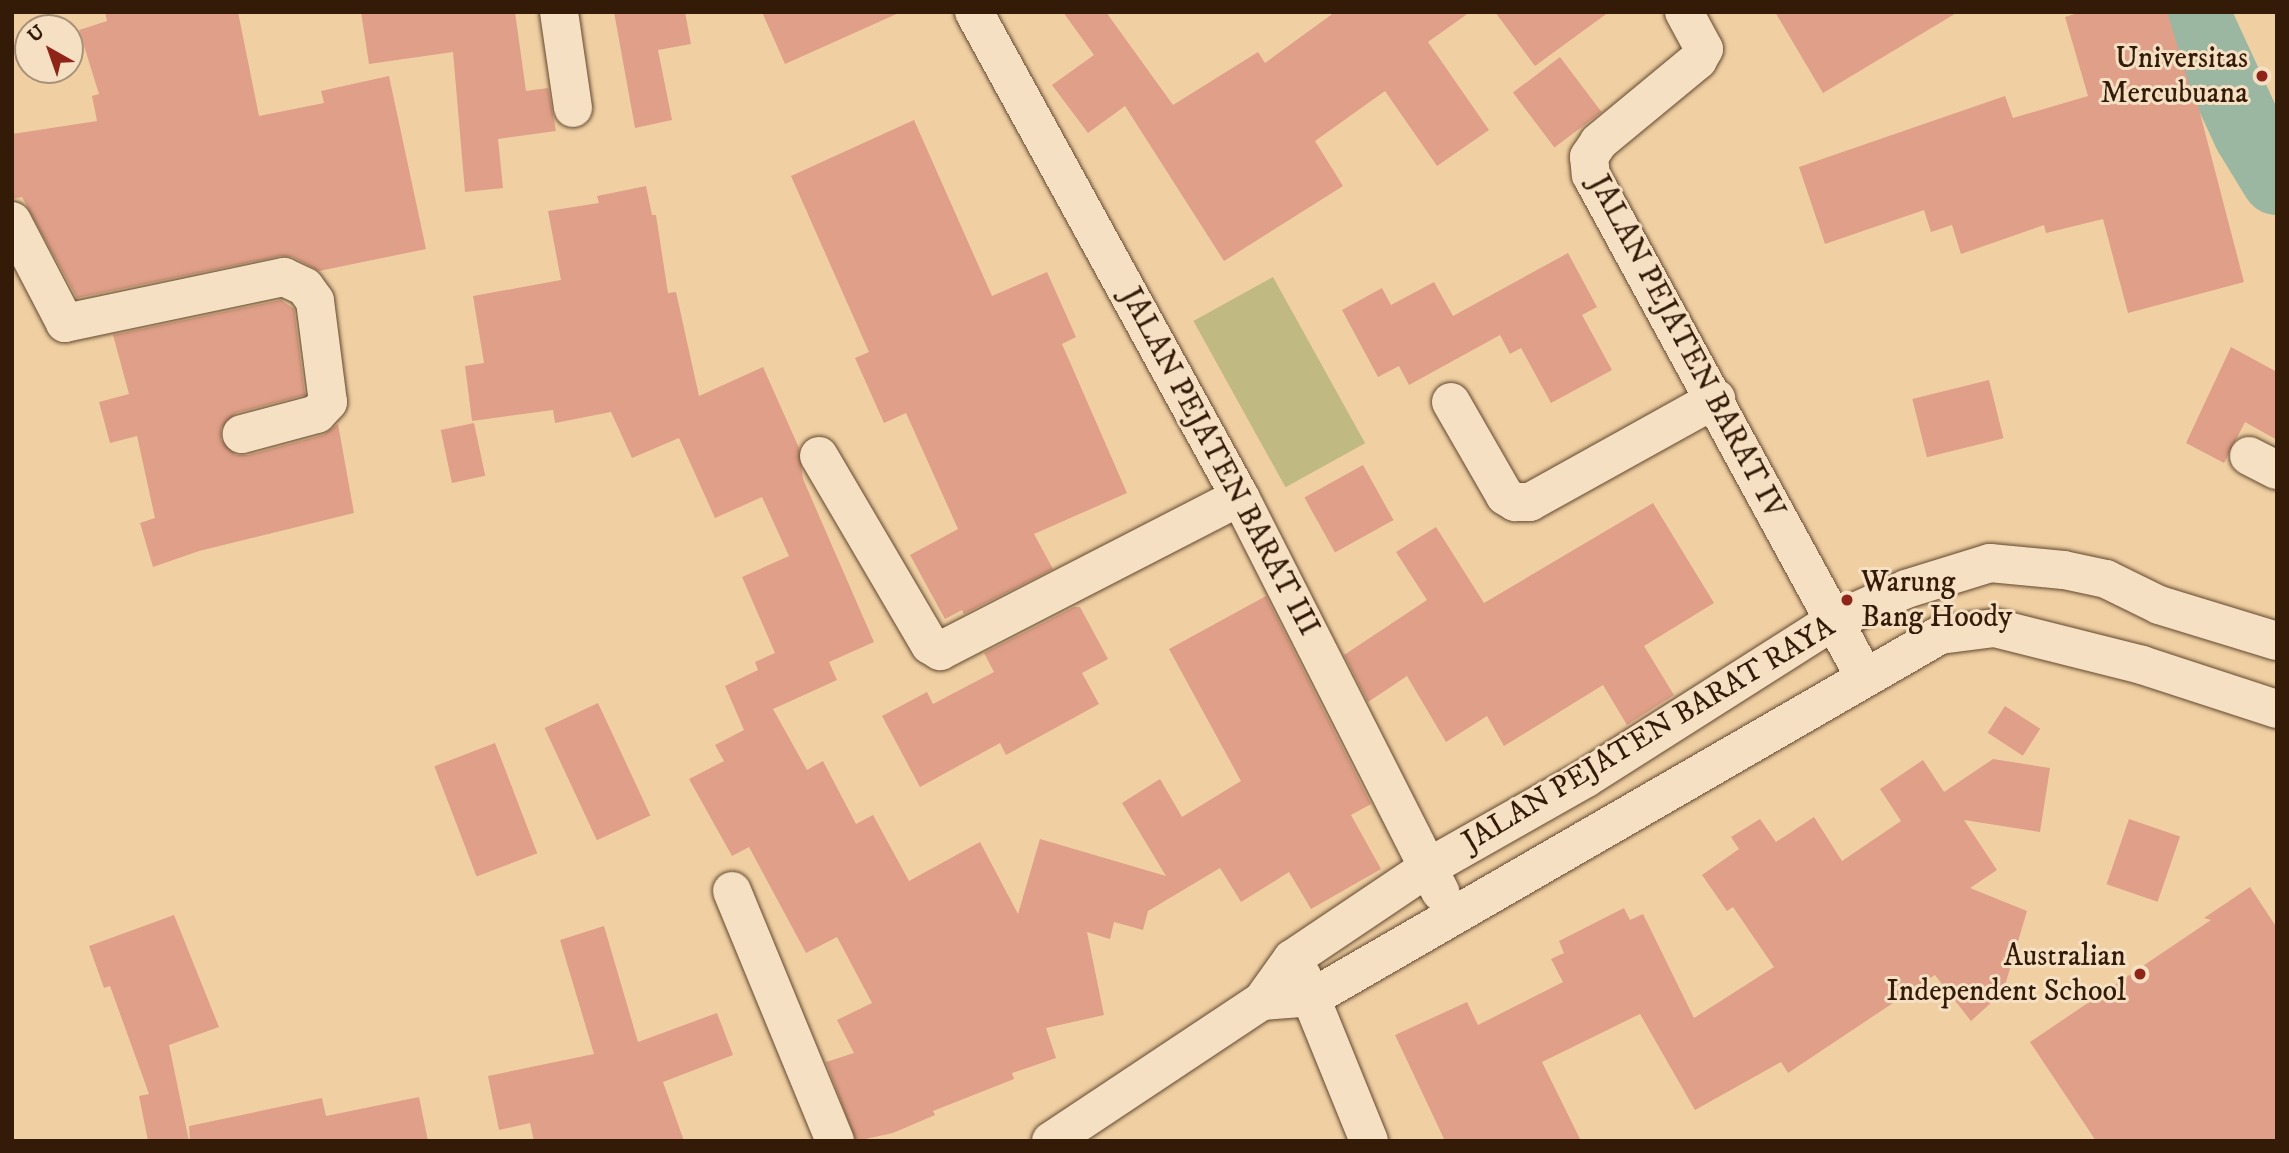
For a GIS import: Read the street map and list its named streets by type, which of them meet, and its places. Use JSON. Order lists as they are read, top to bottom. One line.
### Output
{"streets":{"street":["JALAN PEJATEN BARAT IV","JALAN PEJATEN BARAT III","JALAN PEJATEN BARAT RAYA"]},"crossings":[["JALAN PEJATEN BARAT IV","JALAN PEJATEN BARAT RAYA"],["JALAN PEJATEN BARAT III","JALAN PEJATEN BARAT RAYA"]],"places":["Universitas Mercubuana","Warung Bang Hoody","Australian Independent School"],"north":"top left"}
